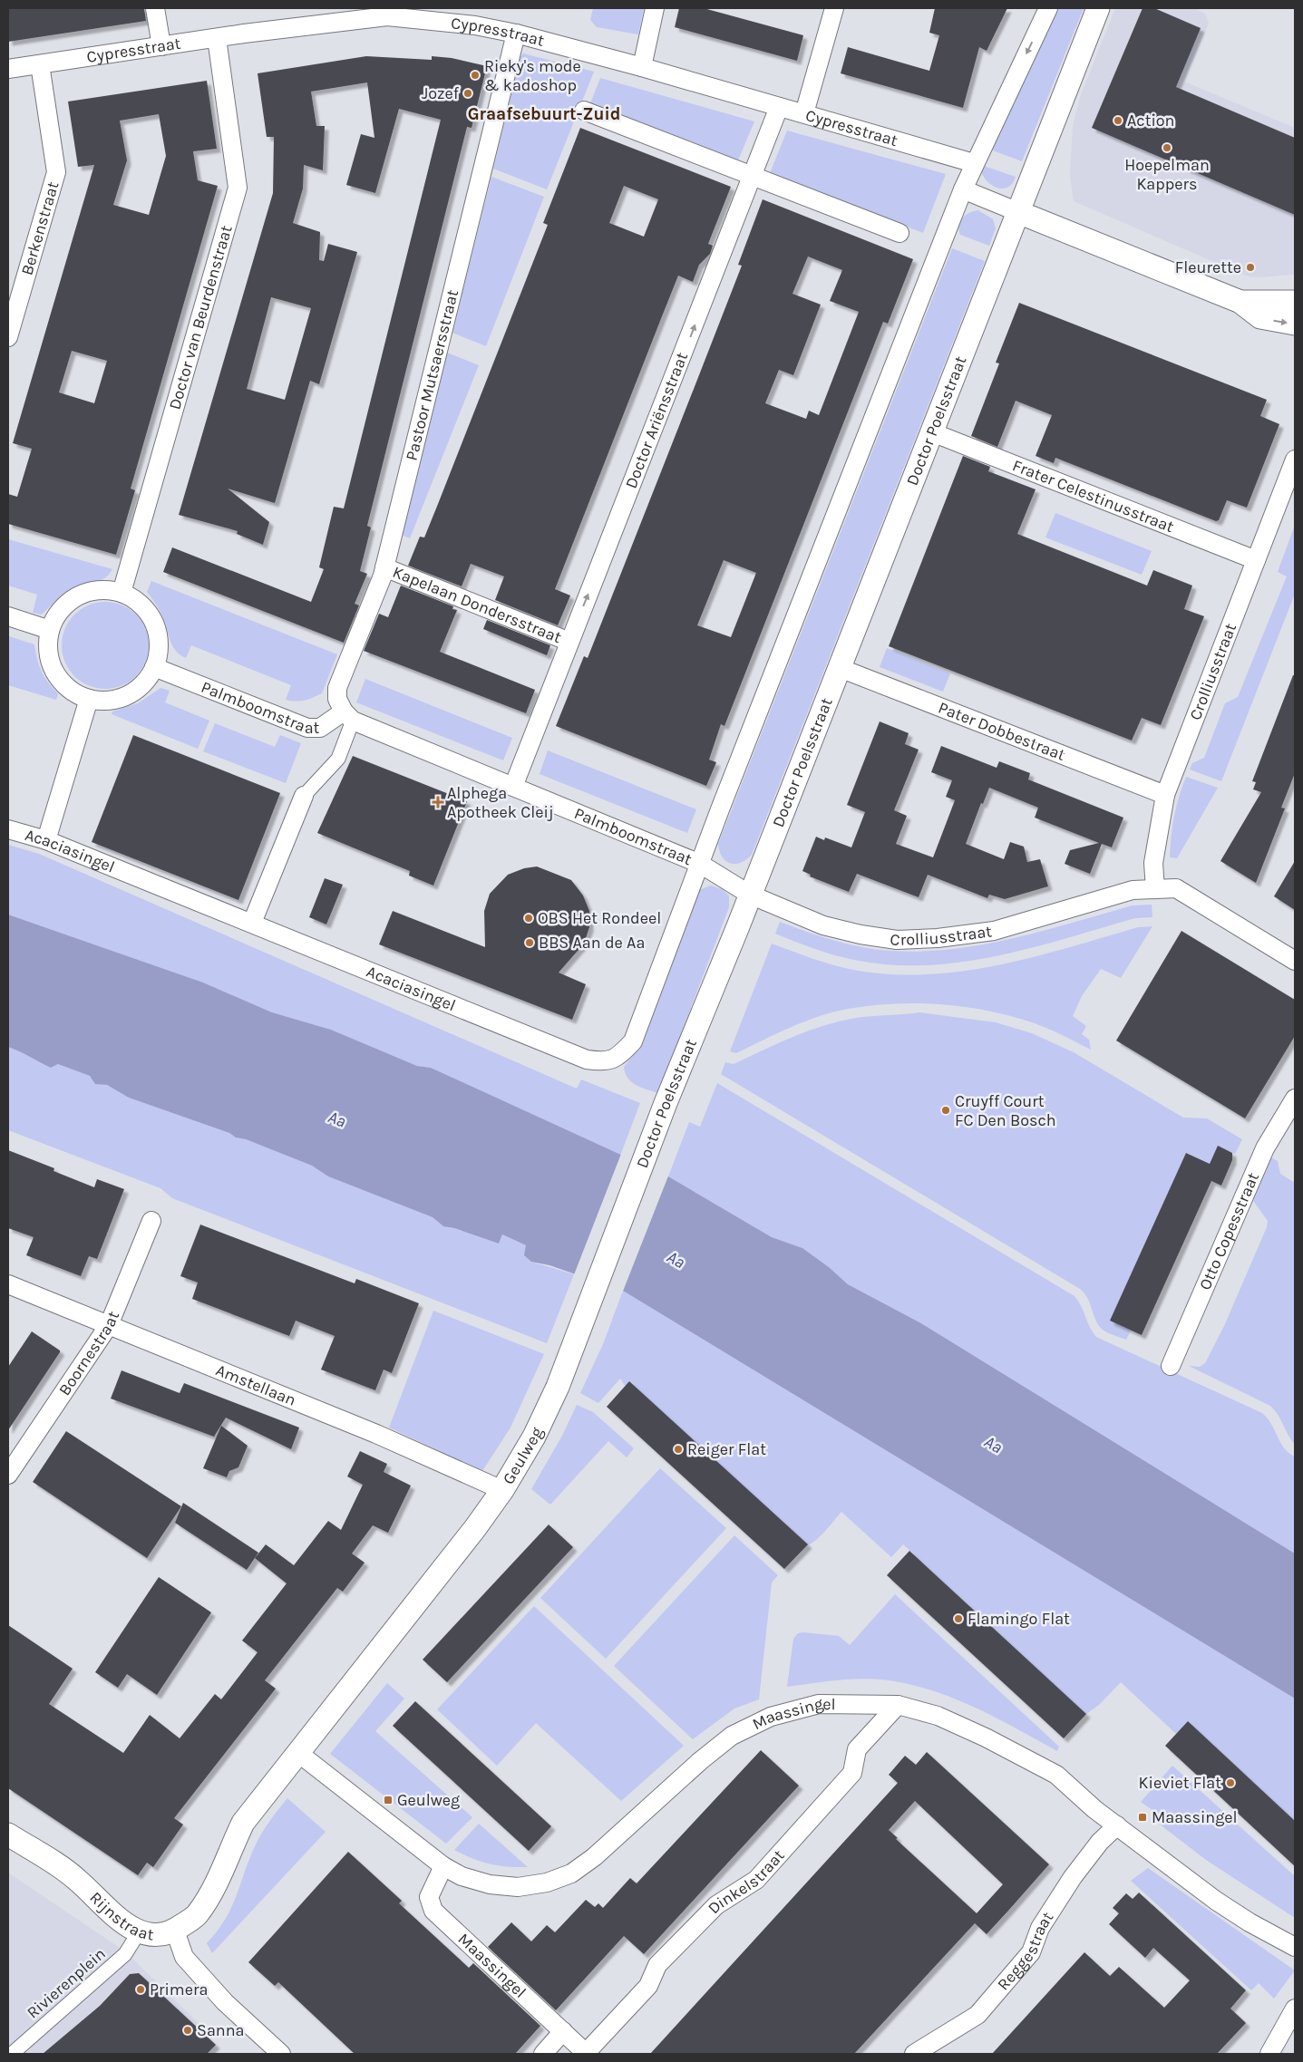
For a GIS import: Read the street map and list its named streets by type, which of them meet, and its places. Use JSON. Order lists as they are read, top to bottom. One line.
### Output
{"streets":{"street":["Cypresstraat","Berkenstraat","Doctor van Beurdenstraat","Pastoor Mutsaersstraat","Doctor Poelsstraat","Doctor Ariënsstraat","Frater Celestinusstraat","Kapelaan Dondersstraat","Crolliusstraat","Palmboomstraat","Pater Dobbestraat","Acaciasingel","Otto Copesstraat","Boornestraat","Amstellaan","Geulweg","Maassingel","Dinkelstraat","Rijnstraat","Reggestraat","Rivierenplein"]},"crossings":[["Cypresstraat","Berkenstraat"],["Cypresstraat","Doctor van Beurdenstraat"],["Cypresstraat","Pastoor Mutsaersstraat"],["Cypresstraat","Doctor Ariënsstraat"],["Doctor van Beurdenstraat","Palmboomstraat"],["Pastoor Mutsaersstraat","Kapelaan Dondersstraat"],["Pastoor Mutsaersstraat","Palmboomstraat"],["Doctor Poelsstraat","Frater Celestinusstraat"],["Doctor Poelsstraat","Crolliusstraat"],["Doctor Poelsstraat","Palmboomstraat"],["Doctor Poelsstraat","Pater Dobbestraat"],["Doctor Poelsstraat","Geulweg"],["Doctor Ariënsstraat","Kapelaan Dondersstraat"],["Doctor Ariënsstraat","Palmboomstraat"],["Frater Celestinusstraat","Crolliusstraat"],["Crolliusstraat","Palmboomstraat"],["Crolliusstraat","Pater Dobbestraat"],["Palmboomstraat","Acaciasingel"],["Boornestraat","Amstellaan"],["Amstellaan","Geulweg"],["Geulweg","Maassingel"],["Geulweg","Rijnstraat"],["Maassingel","Dinkelstraat"],["Maassingel","Reggestraat"],["Rijnstraat","Rivierenplein"]],"one_way":["Doctor Ariënsstraat"],"districts":["Graafsebuurt-Zuid"],"water":["Aa"],"places":{"other":["Rieky's mode & kadoshop","Jozef","Action","Hoepelman Kappers","Fleurette","OBS Het Rondeel","BBS Aan de Aa","Cruyff Court FC Den Bosch","Reiger Flat","Flamingo Flat","Kieviet Flat","Primera","Sanna"],"health":["Alphega Apotheek Cleij"],"transit":["Geulweg","Maassingel"]}}
